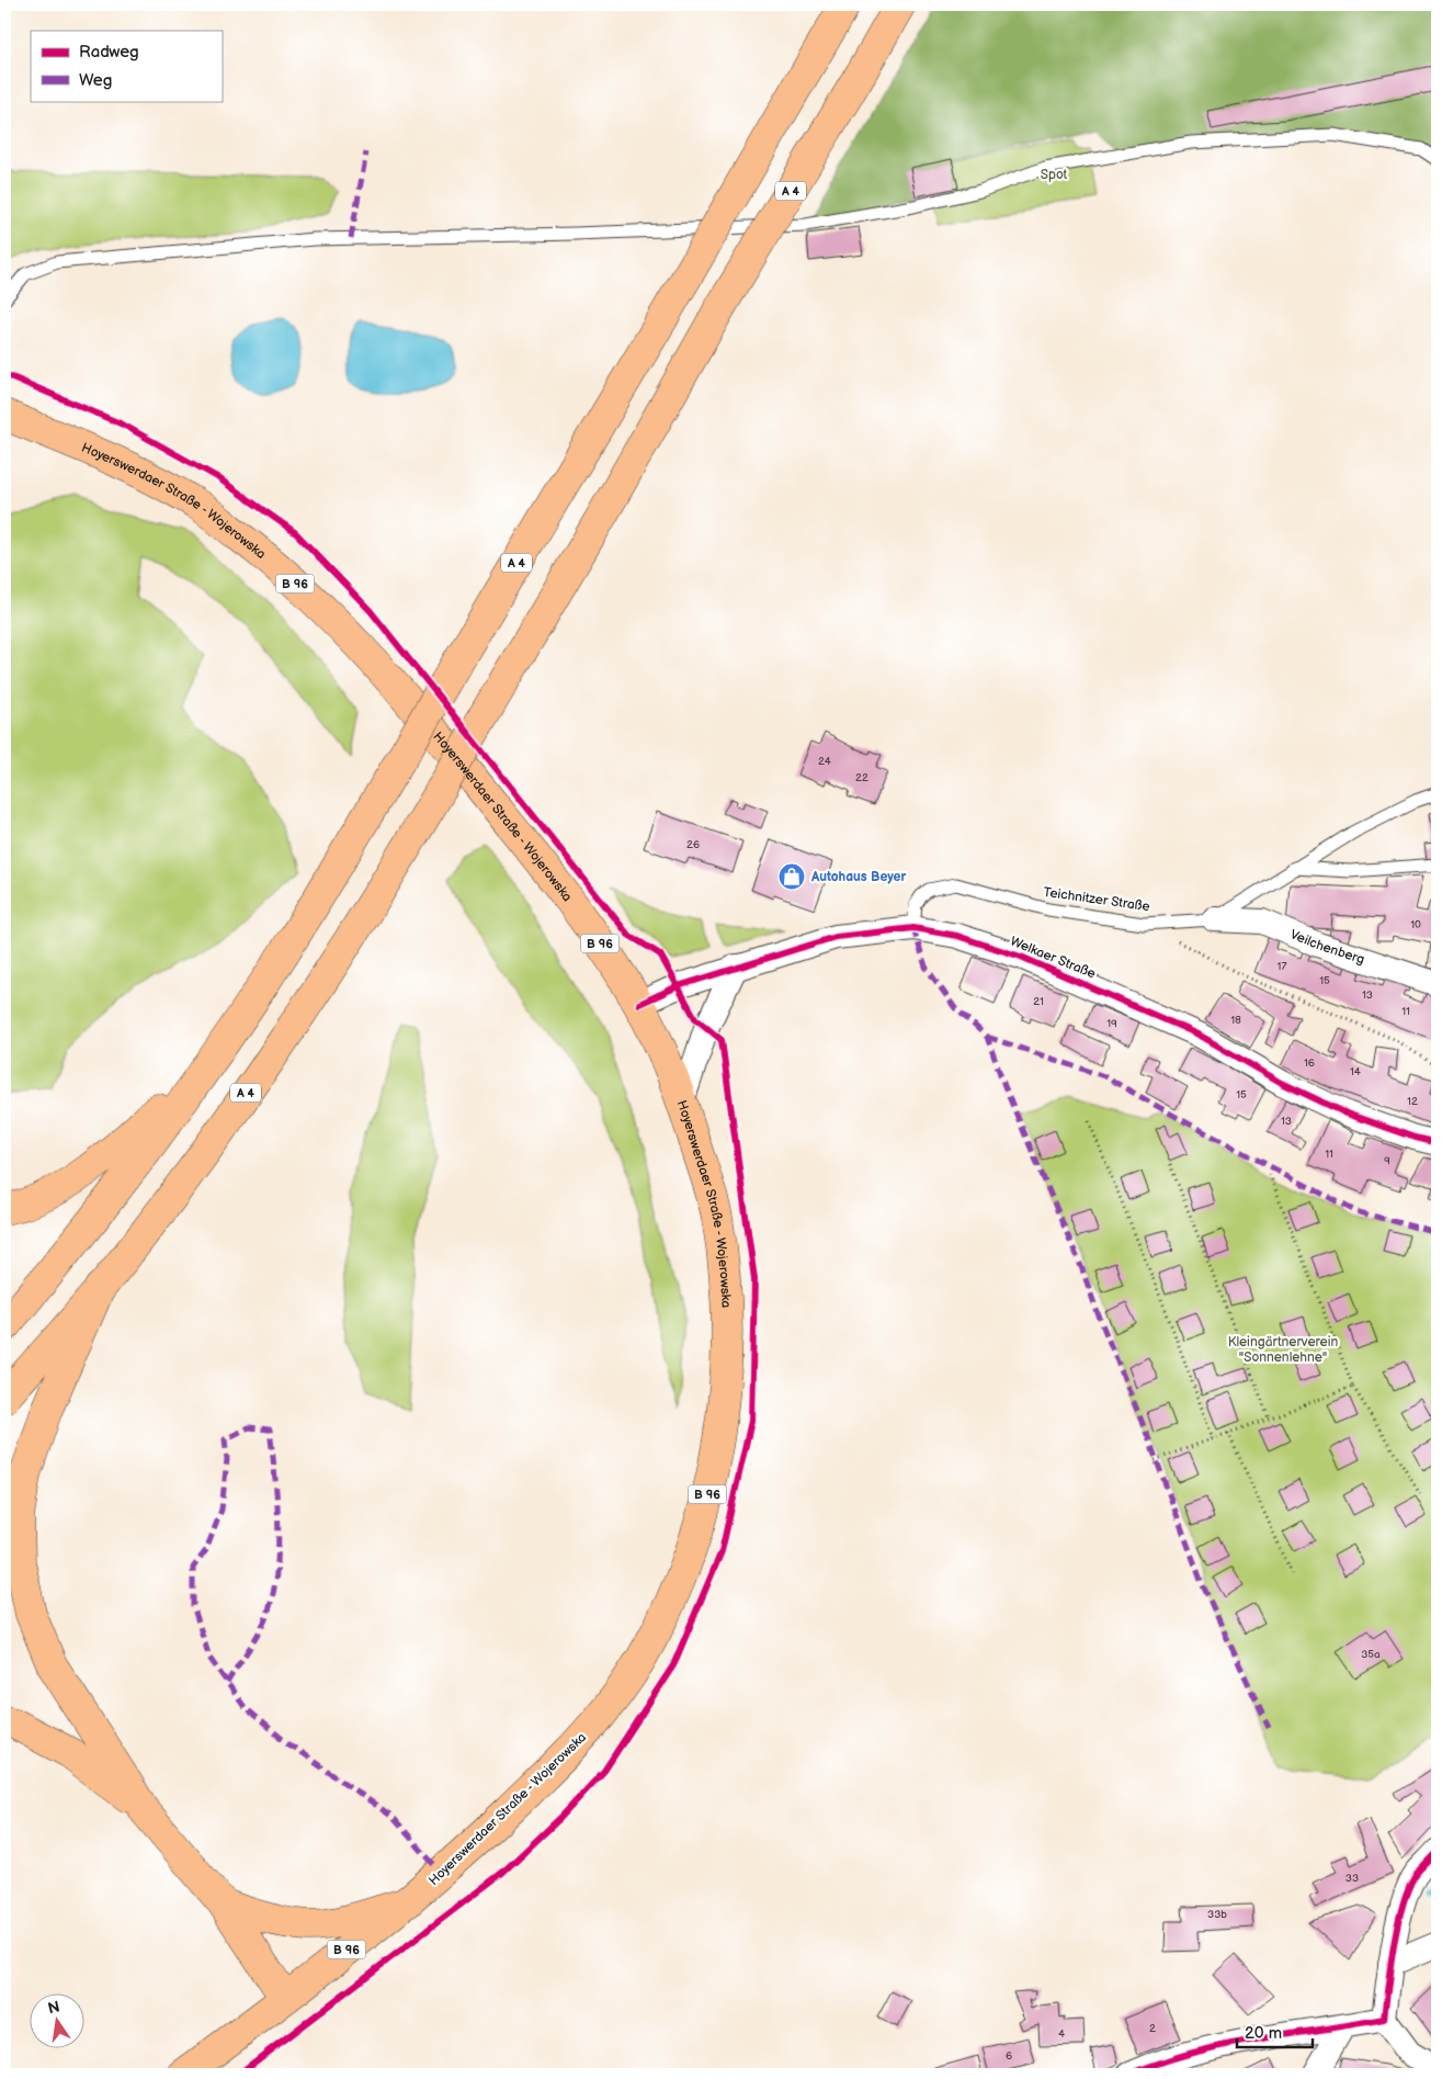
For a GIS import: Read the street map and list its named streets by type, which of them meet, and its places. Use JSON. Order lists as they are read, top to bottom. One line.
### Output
{"streets":{"main road":["A 4","Hoyerswerdaer Straße - Wojerowska","B 96"],"street":["Veilchenberg","Welkaer Straße"],"lane":["Teichnitzer Straße"]},"crossings":[["Hoyerswerdaer Straße - Wojerowska","Welkaer Straße"],["Teichnitzer Straße","Veilchenberg"],["Teichnitzer Straße","Welkaer Straße"]],"parks":["Spot","Kleingärtnerverein \"Sonnenlehne\""],"places":{"shop":["Autohaus Beyer"]},"house_numbers":["24","22","26","10","17","15","13","21","11","18","19","16","14","15","12","13","11","9","35a","33","33b","2","4","6"],"legend":["Radweg","Weg"],"scale_bar":"20 m","north":"top"}
